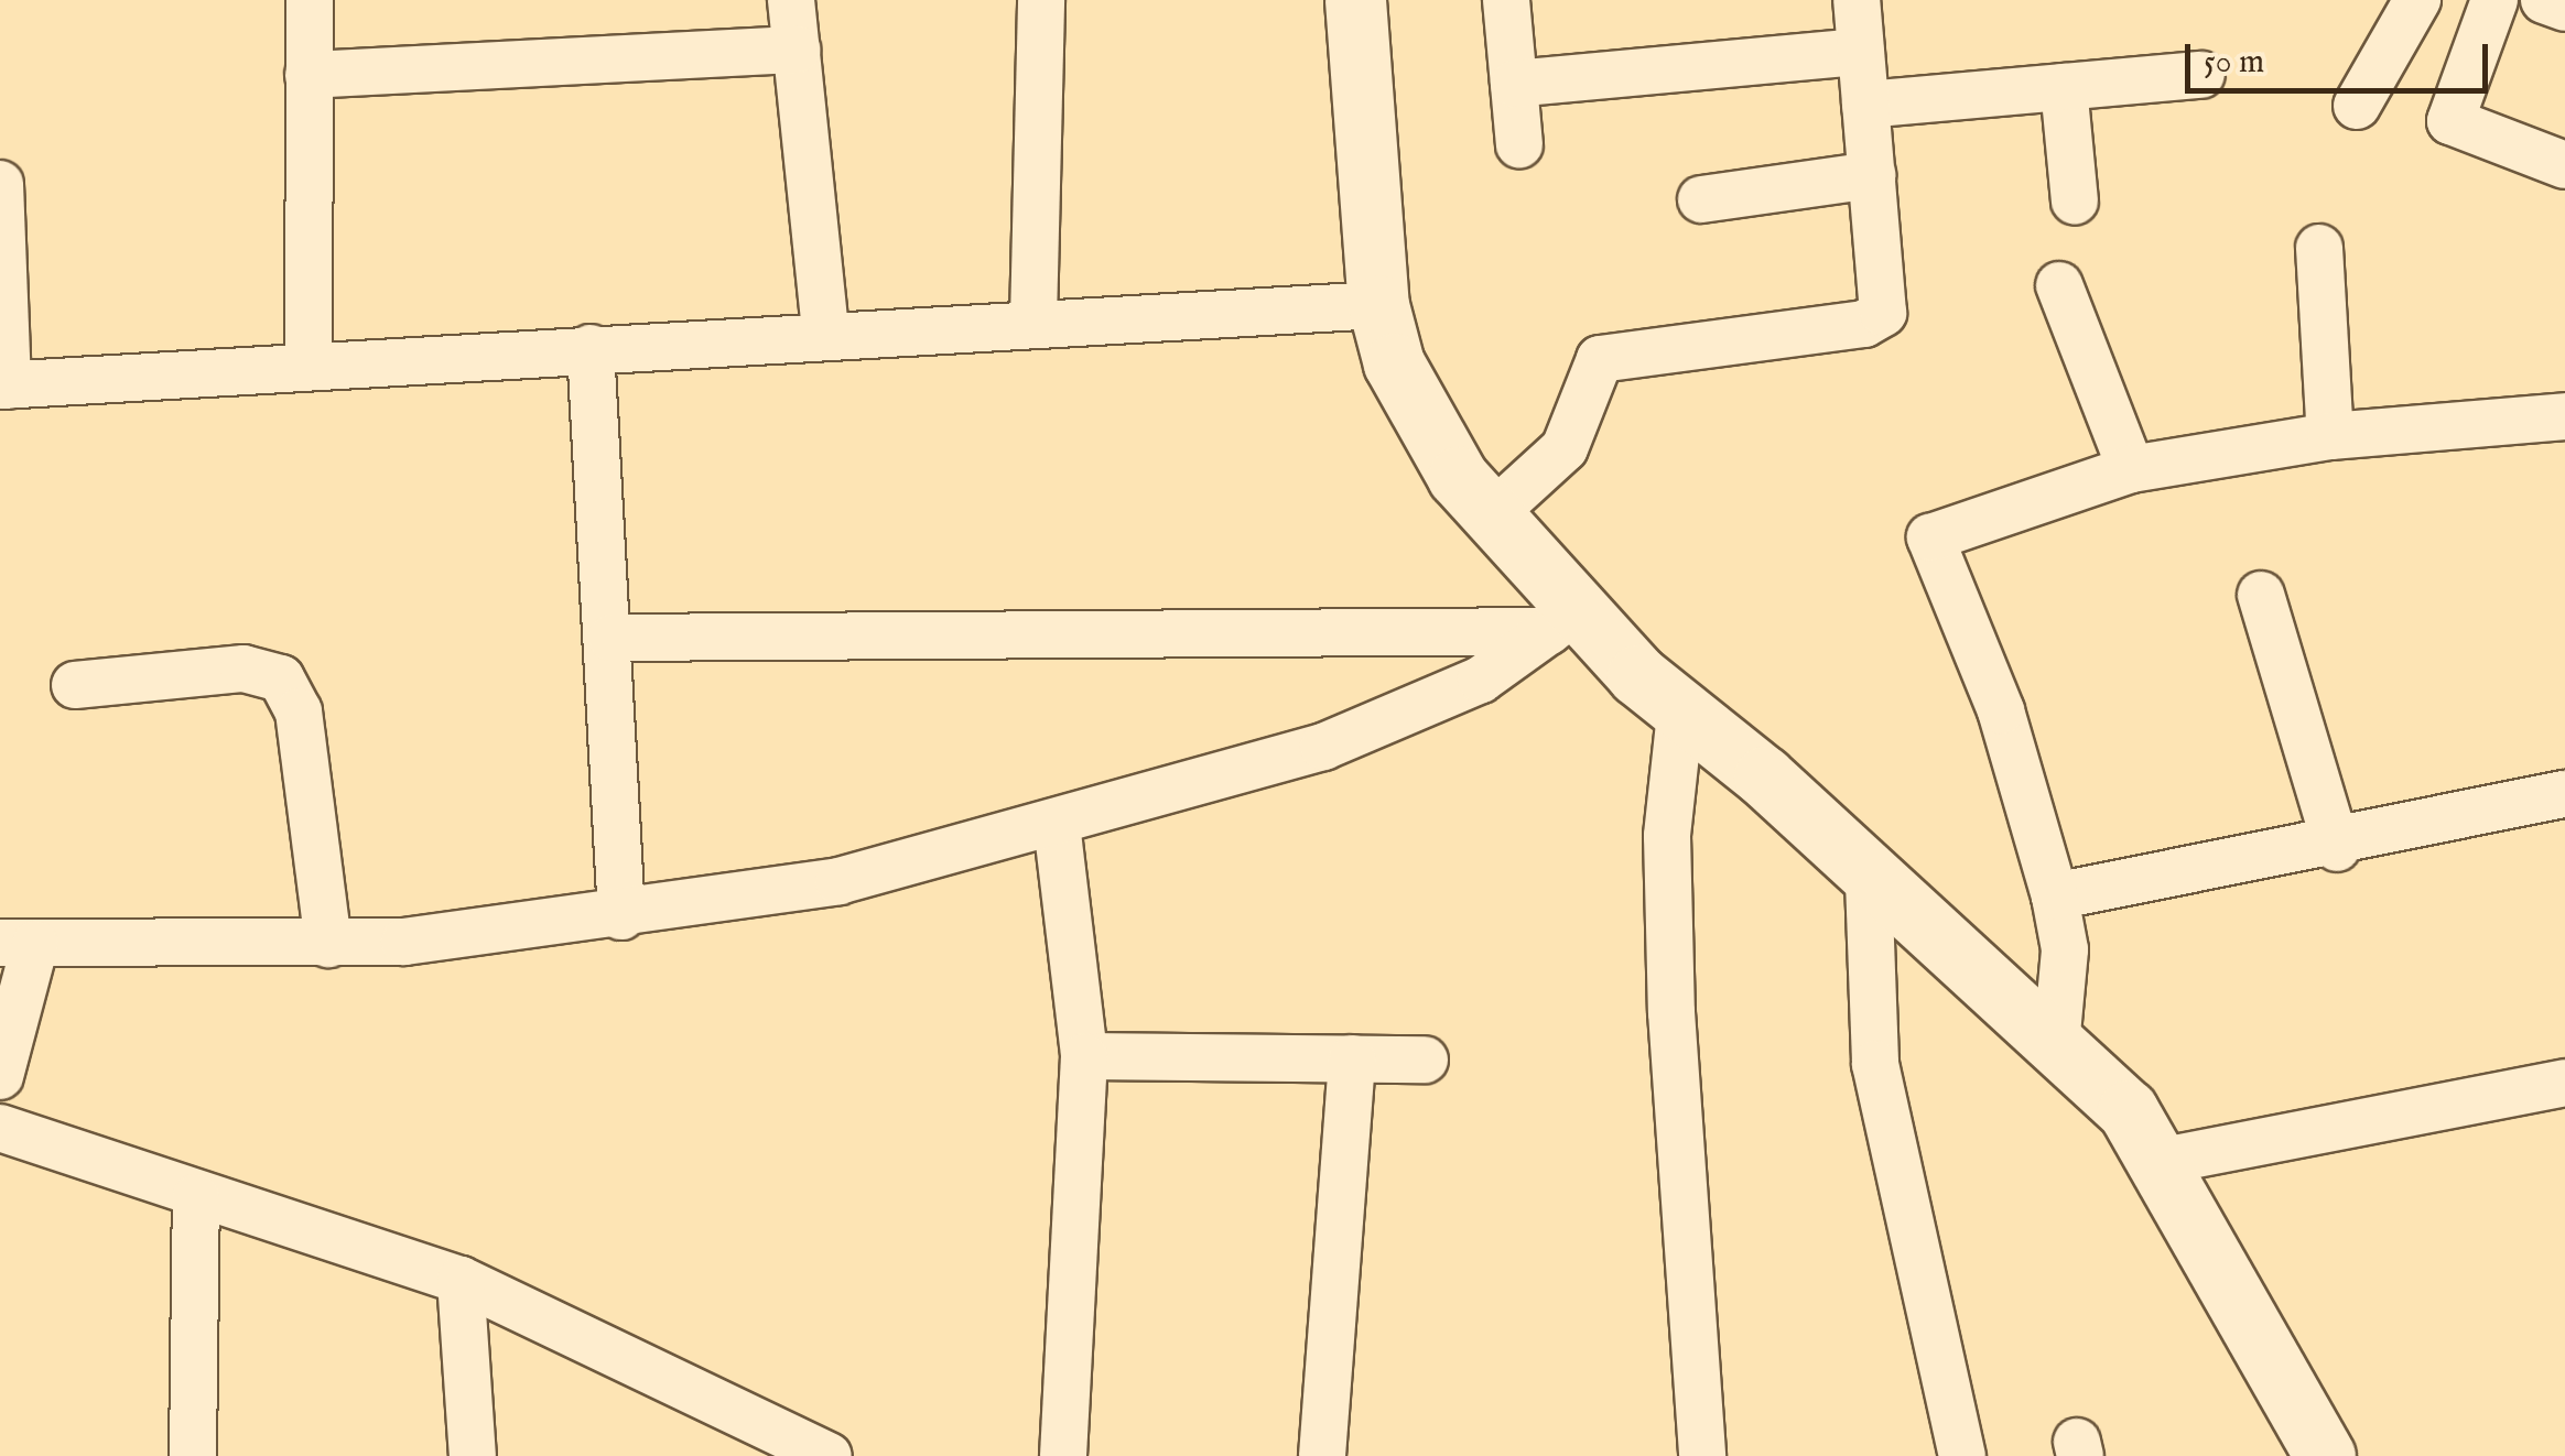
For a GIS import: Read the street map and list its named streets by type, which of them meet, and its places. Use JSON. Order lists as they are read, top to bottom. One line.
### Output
{"scale_bar":"50 m"}
